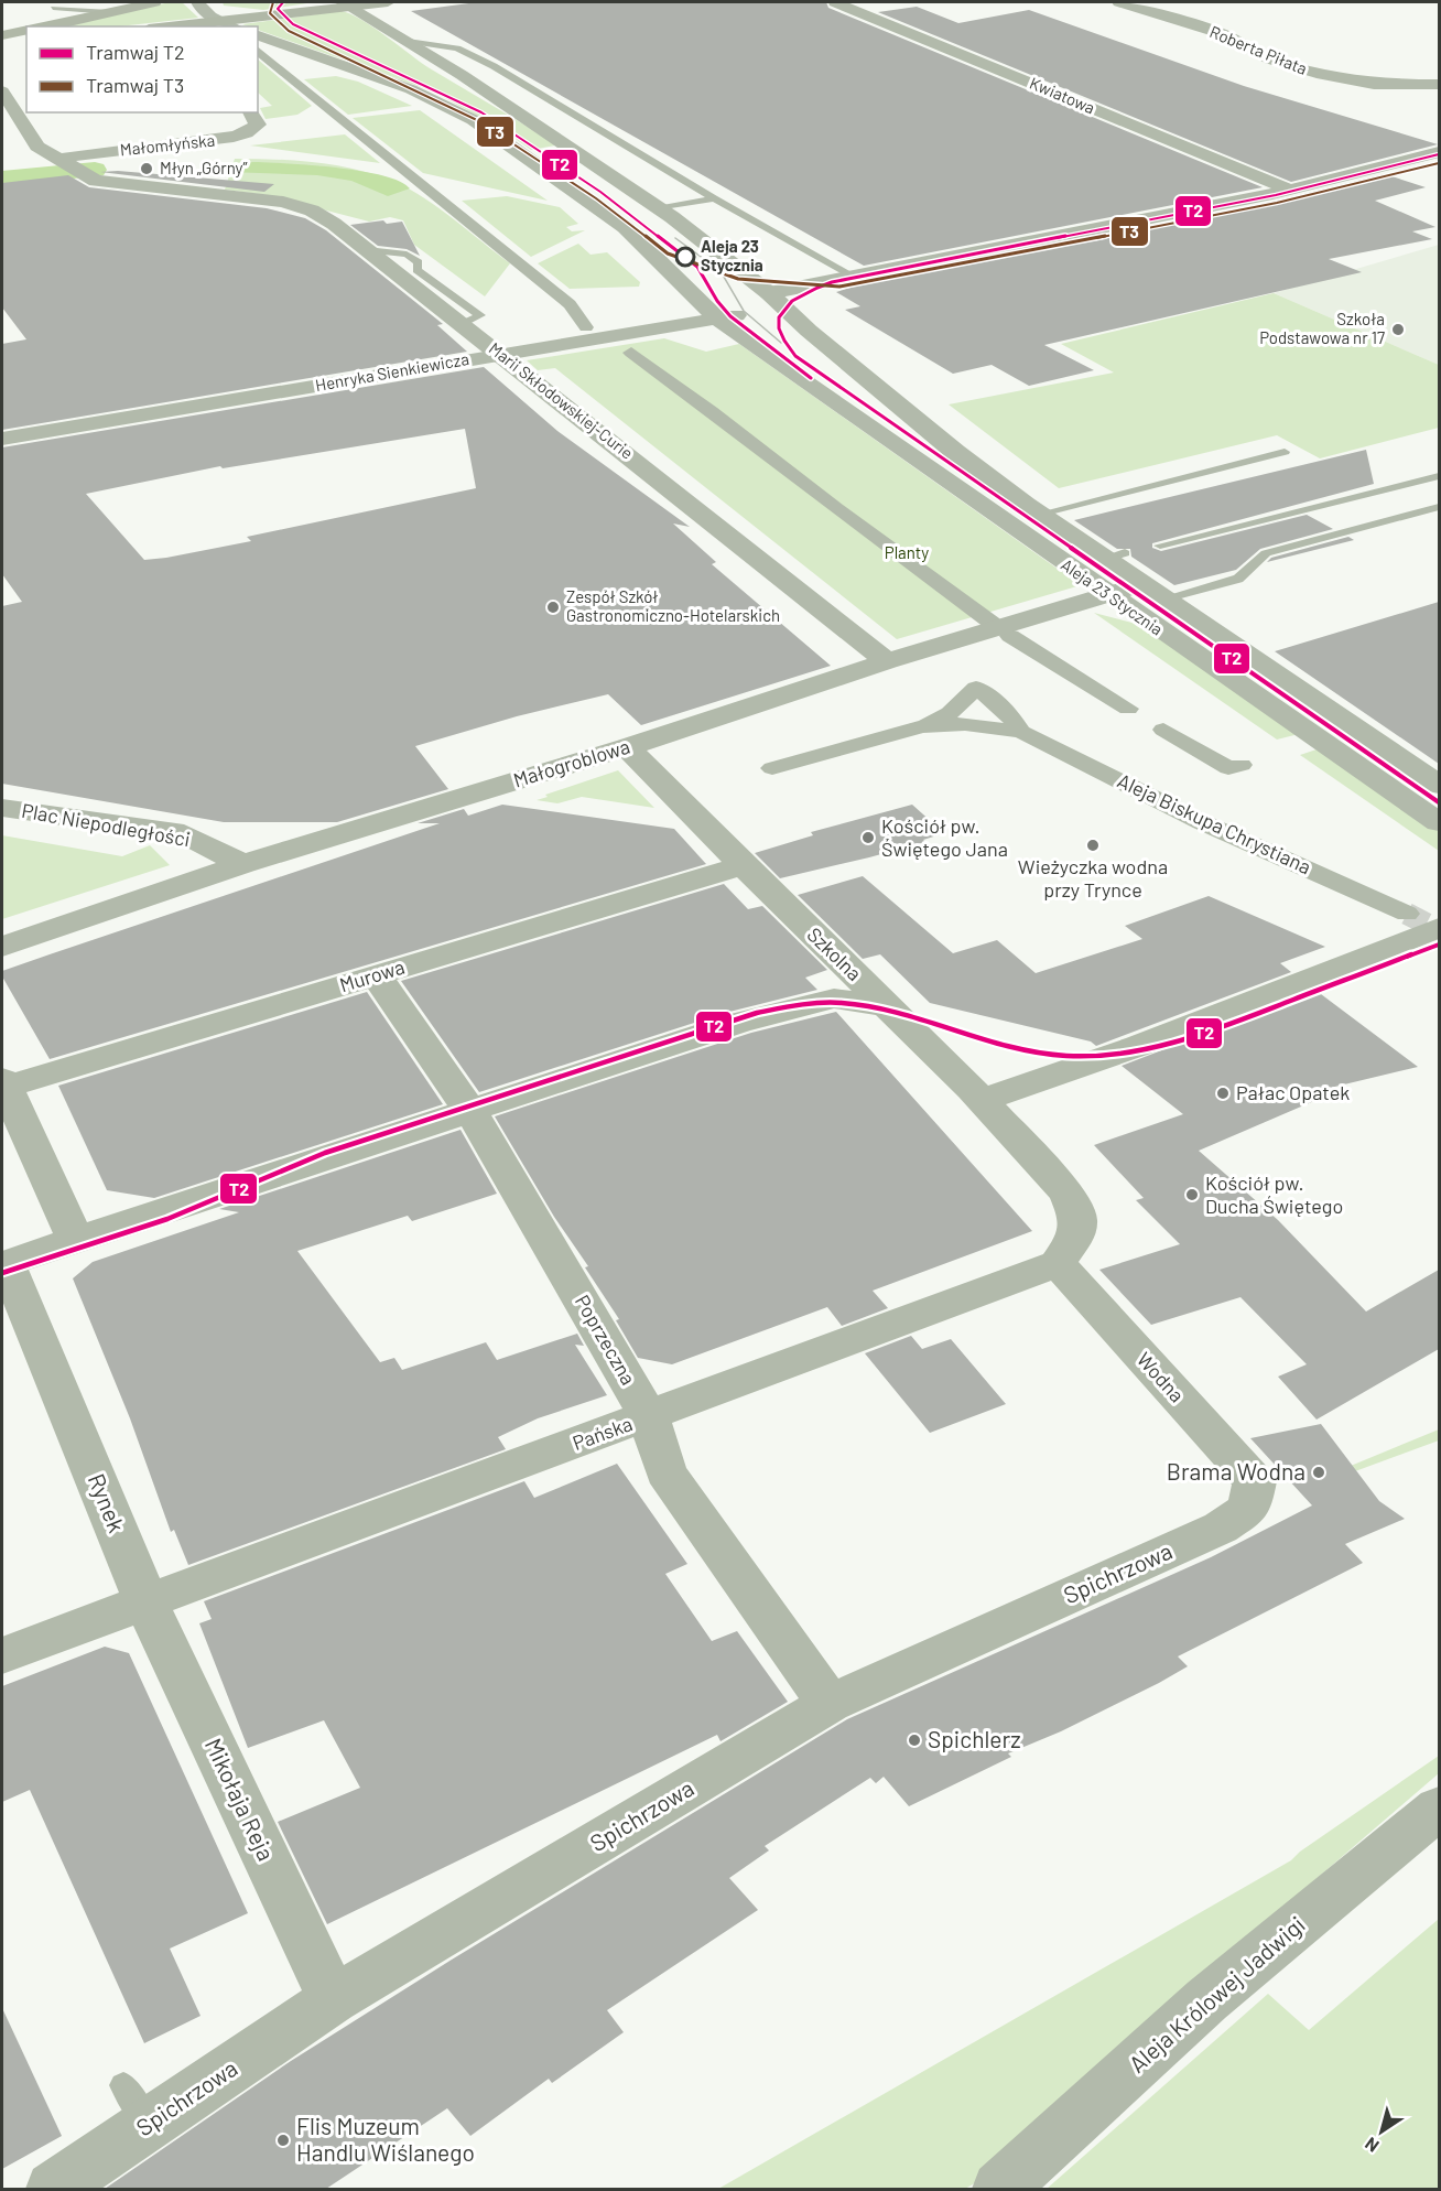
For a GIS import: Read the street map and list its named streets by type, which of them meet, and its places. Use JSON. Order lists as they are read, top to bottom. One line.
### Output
{"streets":{"street":["Roberta Piłata","Kwiatowa","Małomłyńska","Henryka Sienkiewicza","Marii Skłodowskiej-Curie","Aleja 23 Stycznia","Małogroblowa","Aleja Biskupa Chrystiana","Plac Niepodległości","Szkolna","Murowa","Poprzeczna","Wodna","Pańska","Rynek","Spichrzowa","Mikołaja Reja","Aleja Królowej Jadwigi"]},"crossings":[["Kwiatowa","Henryka Sienkiewicza"],["Małomłyńska","Marii Skłodowskiej-Curie"],["Henryka Sienkiewicza","Marii Skłodowskiej-Curie"],["Henryka Sienkiewicza","Aleja 23 Stycznia"],["Marii Skłodowskiej-Curie","Małogroblowa"],["Aleja 23 Stycznia","Małogroblowa"],["Małogroblowa","Plac Niepodległości"],["Małogroblowa","Szkolna"],["Szkolna","Murowa"],["Szkolna","Wodna"],["Szkolna","Pańska"],["Szkolna","Rynek"],["Murowa","Poprzeczna"],["Poprzeczna","Pańska"],["Poprzeczna","Rynek"],["Poprzeczna","Spichrzowa"],["Wodna","Pańska"],["Wodna","Spichrzowa"],["Pańska","Rynek"],["Pańska","Mikołaja Reja"],["Rynek","Mikołaja Reja"],["Spichrzowa","Mikołaja Reja"]],"parks":["Planty"],"places":["Młyn „Górny”","Aleja 23 Stycznia","Szkoła Podstawowa nr 17","Zespół Szkół Gastronomiczno-Hotelarskich","Kościół pw. Świętego Jana","Wieżyczka wodna przy Trynce","Pałac Opatek","Kościół pw. Ducha Świętego","Brama Wodna","Spichlerz","Flis Muzeum Handlu Wiślanego"],"lines":["tram line T2","tram line T3"],"legend":["Tramwaj T2","Tramwaj T3"],"north":"bottom left"}
